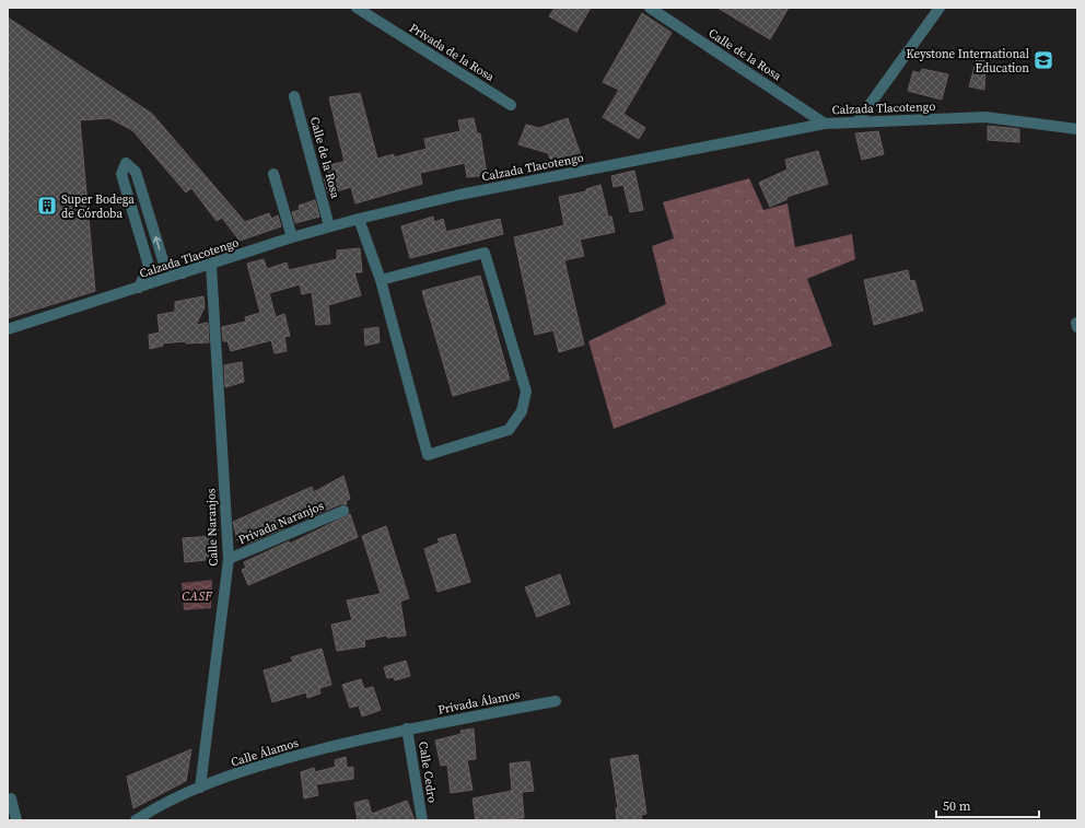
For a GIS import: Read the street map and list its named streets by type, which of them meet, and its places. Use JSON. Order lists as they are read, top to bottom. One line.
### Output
{"streets":{"street":["Privada de la Rosa","Calle de la Rosa","Calzada Tlacotengo","Privada Naranjos","Calle Naranjos","Privada Álamos","Calle Álamos","Calle Cedro"]},"crossings":[["Calle de la Rosa","Calzada Tlacotengo"],["Calzada Tlacotengo","Calle Naranjos"],["Privada Naranjos","Calle Naranjos"],["Calle Naranjos","Calle Álamos"],["Privada Álamos","Calle Álamos"],["Privada Álamos","Calle Cedro"],["Calle Álamos","Calle Cedro"]],"water":["CASF"],"places":{"school or university":["Keystone International Education"],"building":["Super Bodega de Córdoba"]},"scale_bar":"50 m"}
